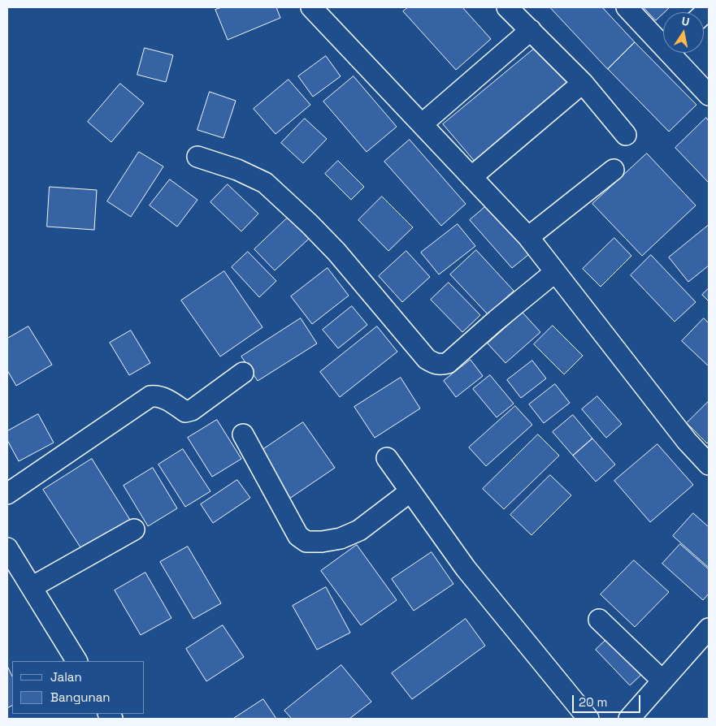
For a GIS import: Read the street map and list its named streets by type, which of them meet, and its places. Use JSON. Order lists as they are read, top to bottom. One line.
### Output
{"legend":["Jalan","Bangunan"],"scale_bar":"20 m","north":"top"}
